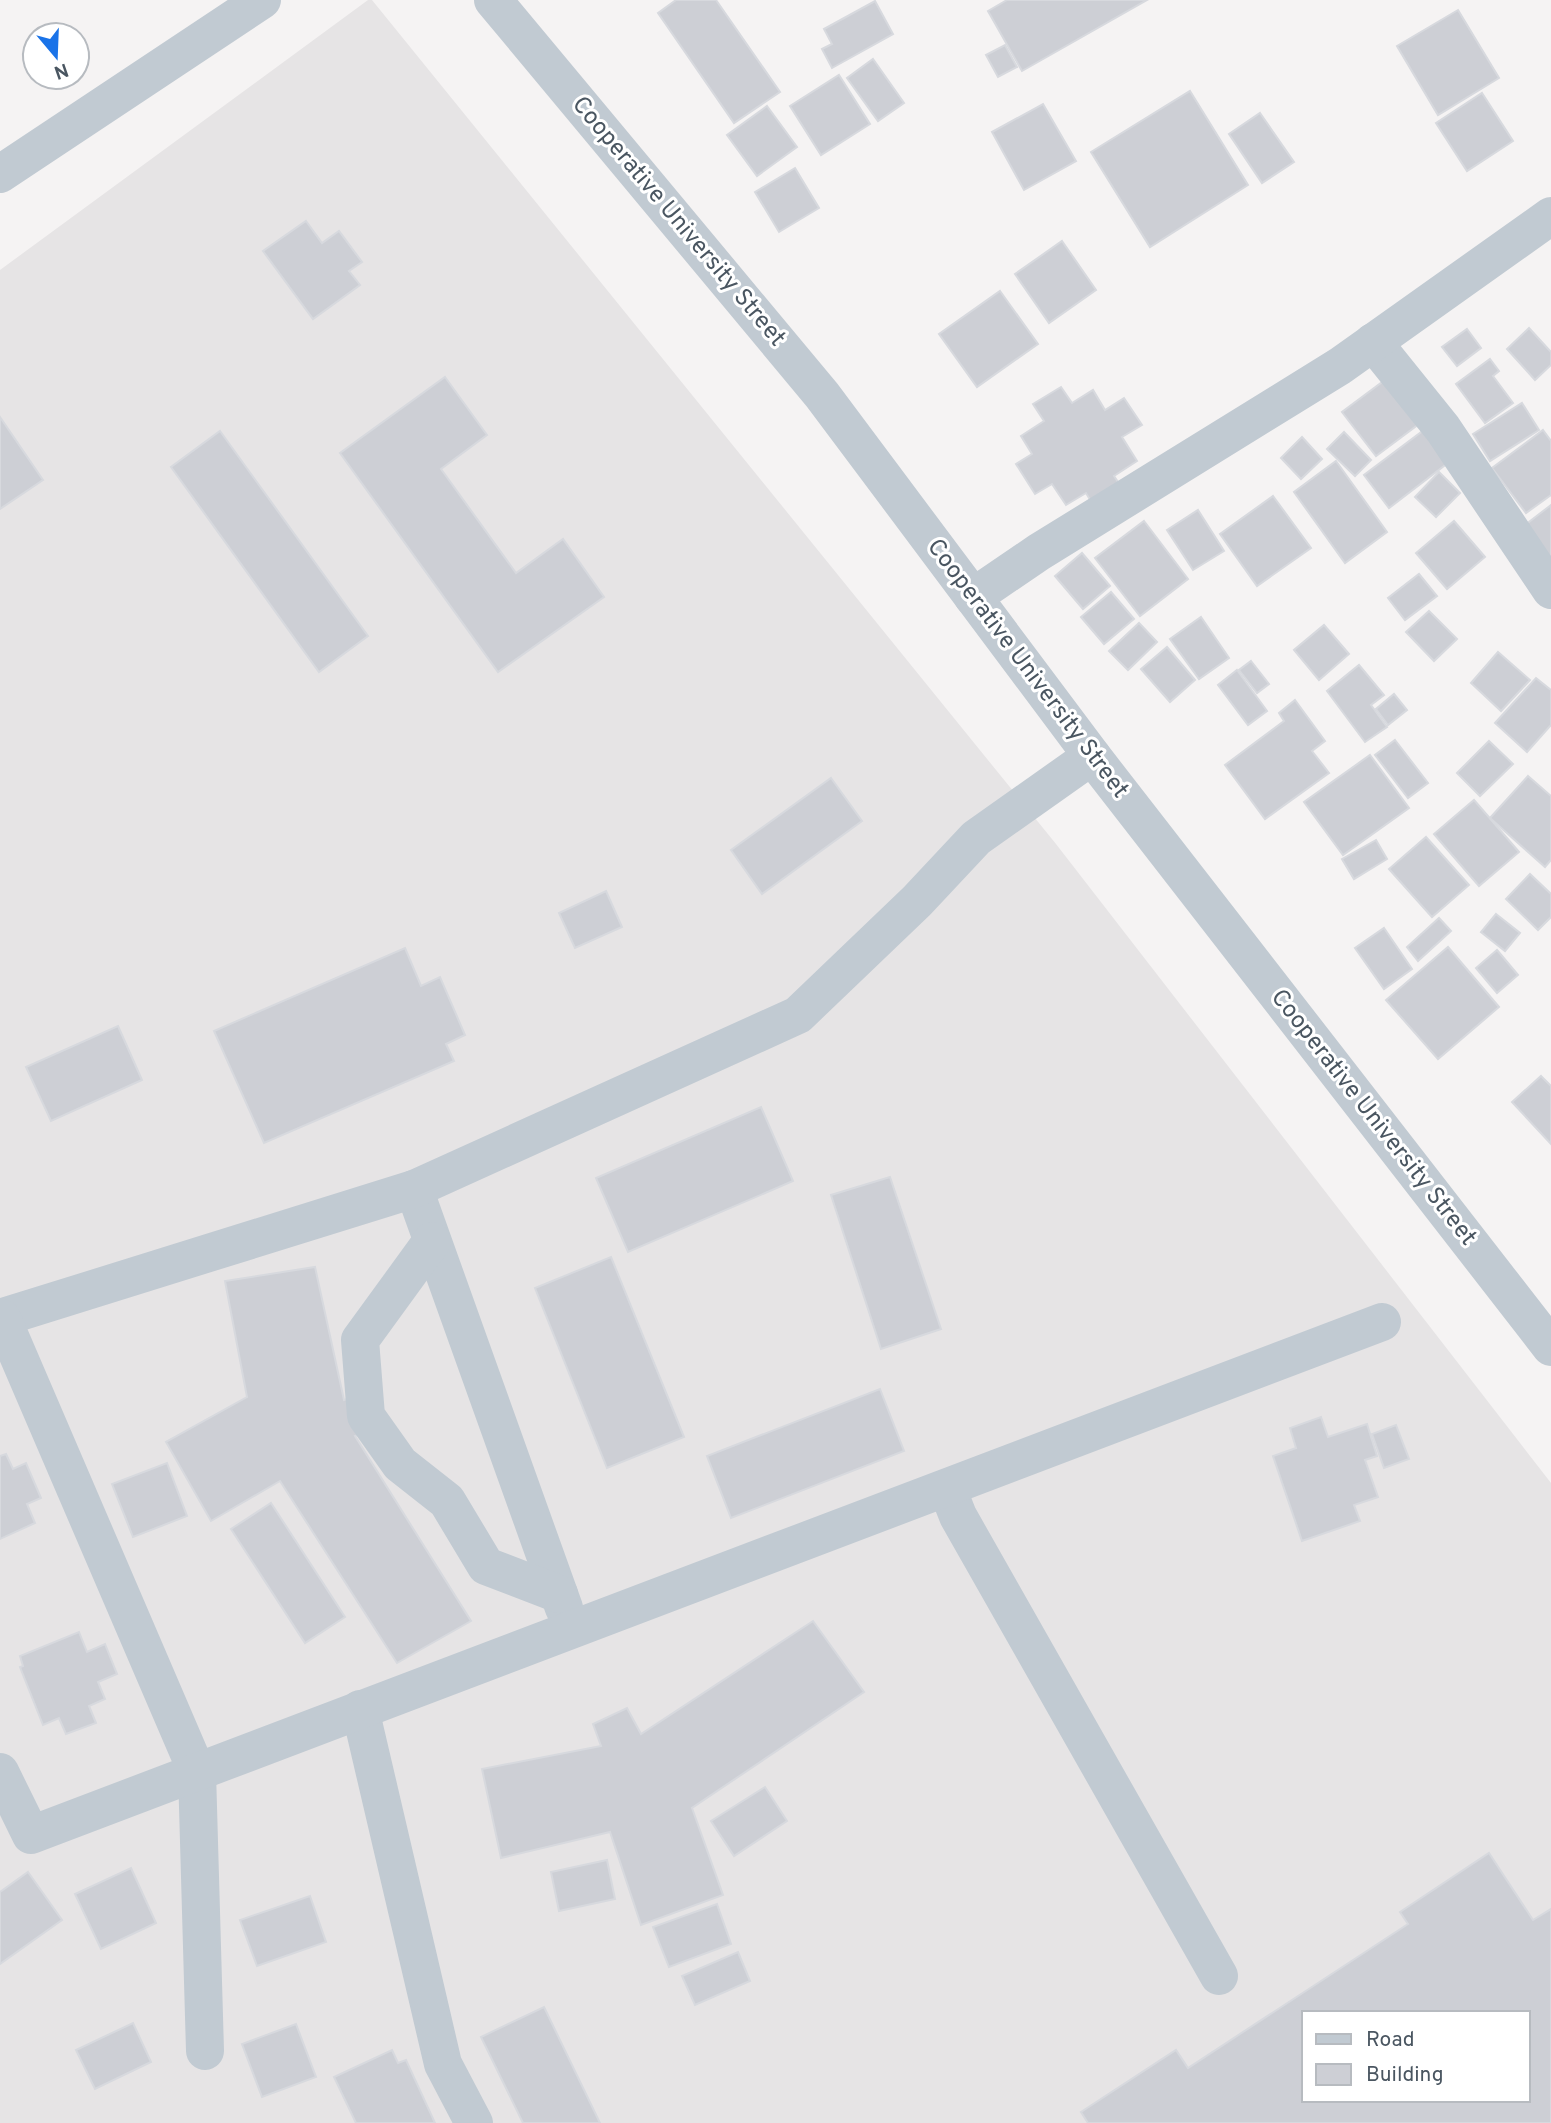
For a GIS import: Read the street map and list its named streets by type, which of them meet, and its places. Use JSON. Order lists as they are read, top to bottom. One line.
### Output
{"streets":{"street":["Cooperative University Street"]},"legend":["Road","Building"],"north":"bottom"}
